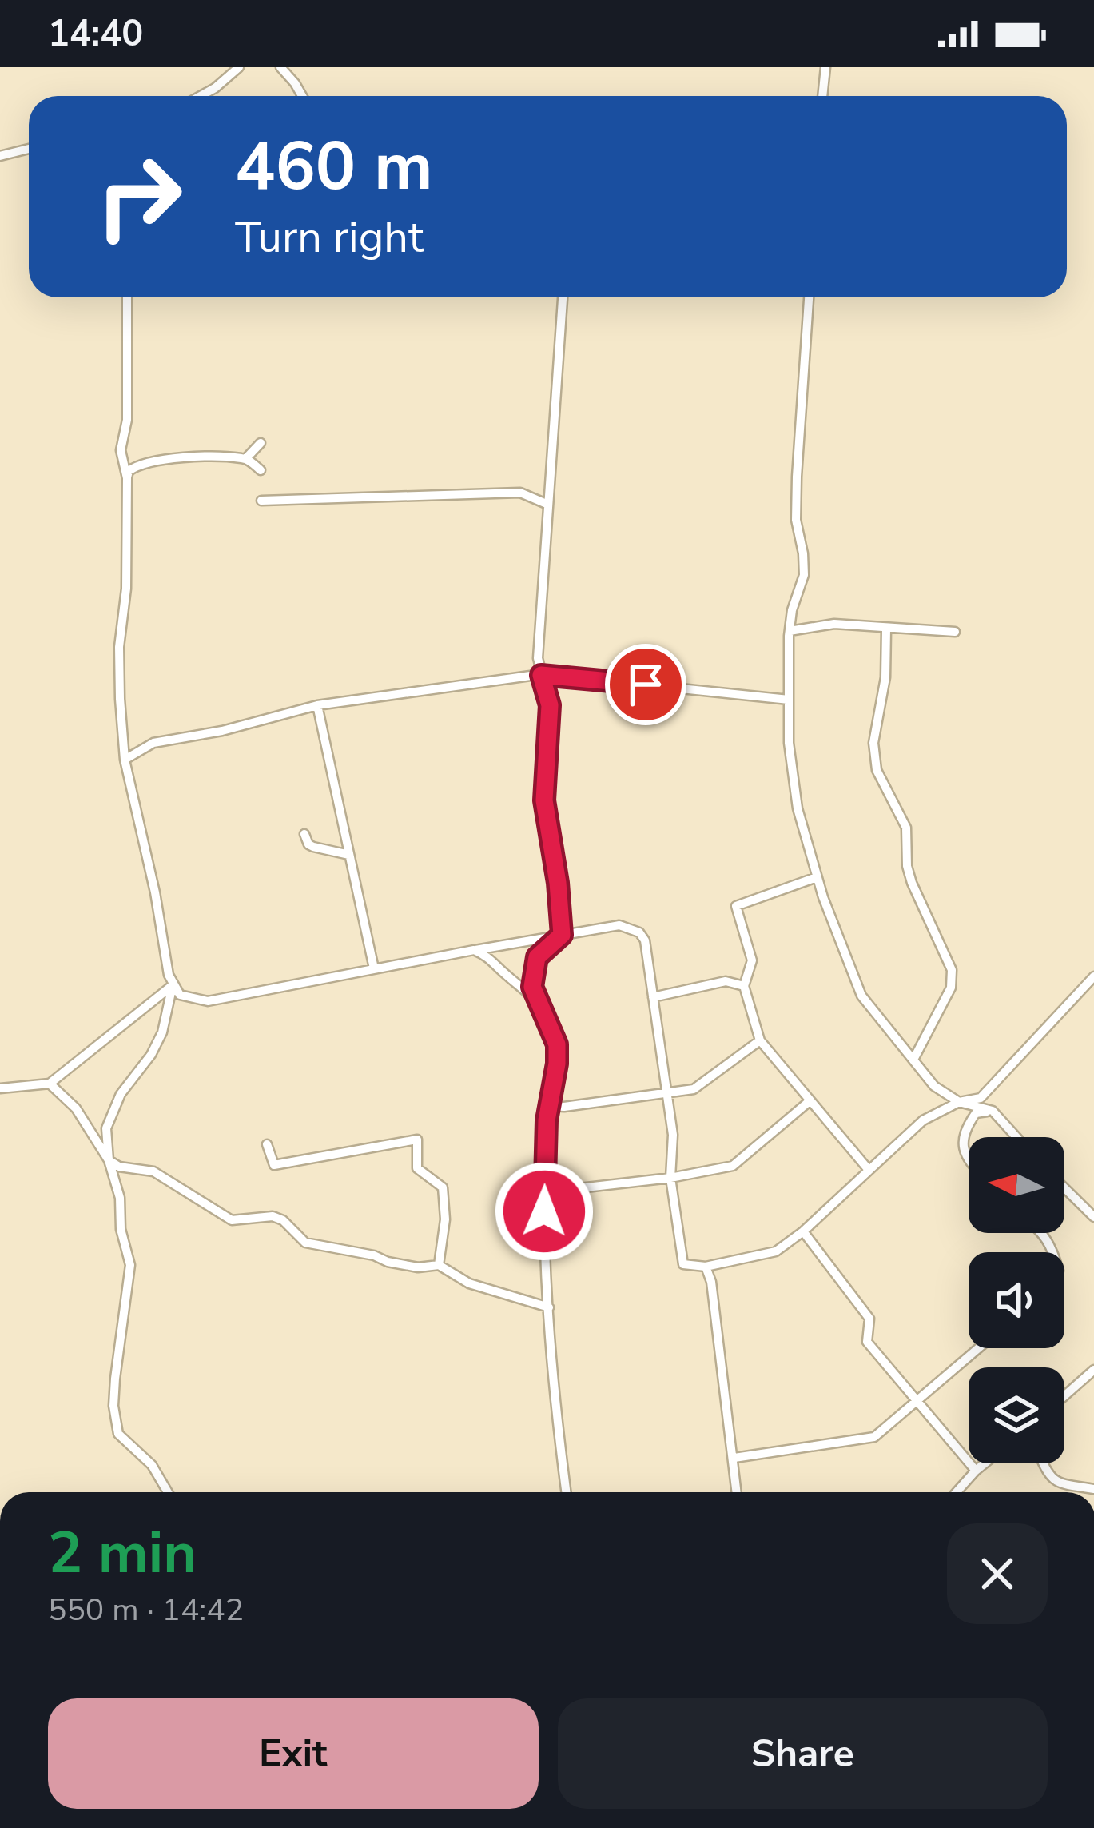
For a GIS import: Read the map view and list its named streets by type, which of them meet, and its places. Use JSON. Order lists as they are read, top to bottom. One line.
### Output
{"north":"left","page":{"status":"14:40","turn":["460 m","Turn right"],"heading":["2 min","550 m · 14:42"],"buttons":["Exit","Share"]}}
